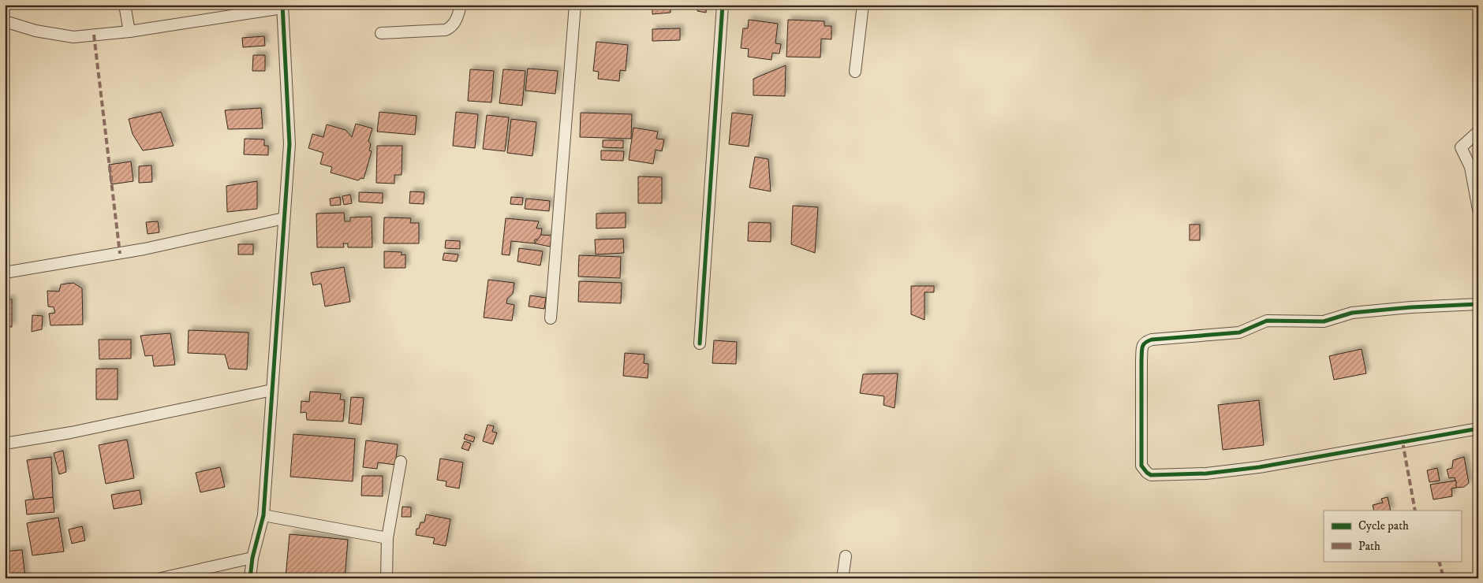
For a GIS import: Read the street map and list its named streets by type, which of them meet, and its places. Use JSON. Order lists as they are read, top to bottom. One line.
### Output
{"legend":["Cycle path","Path"]}
